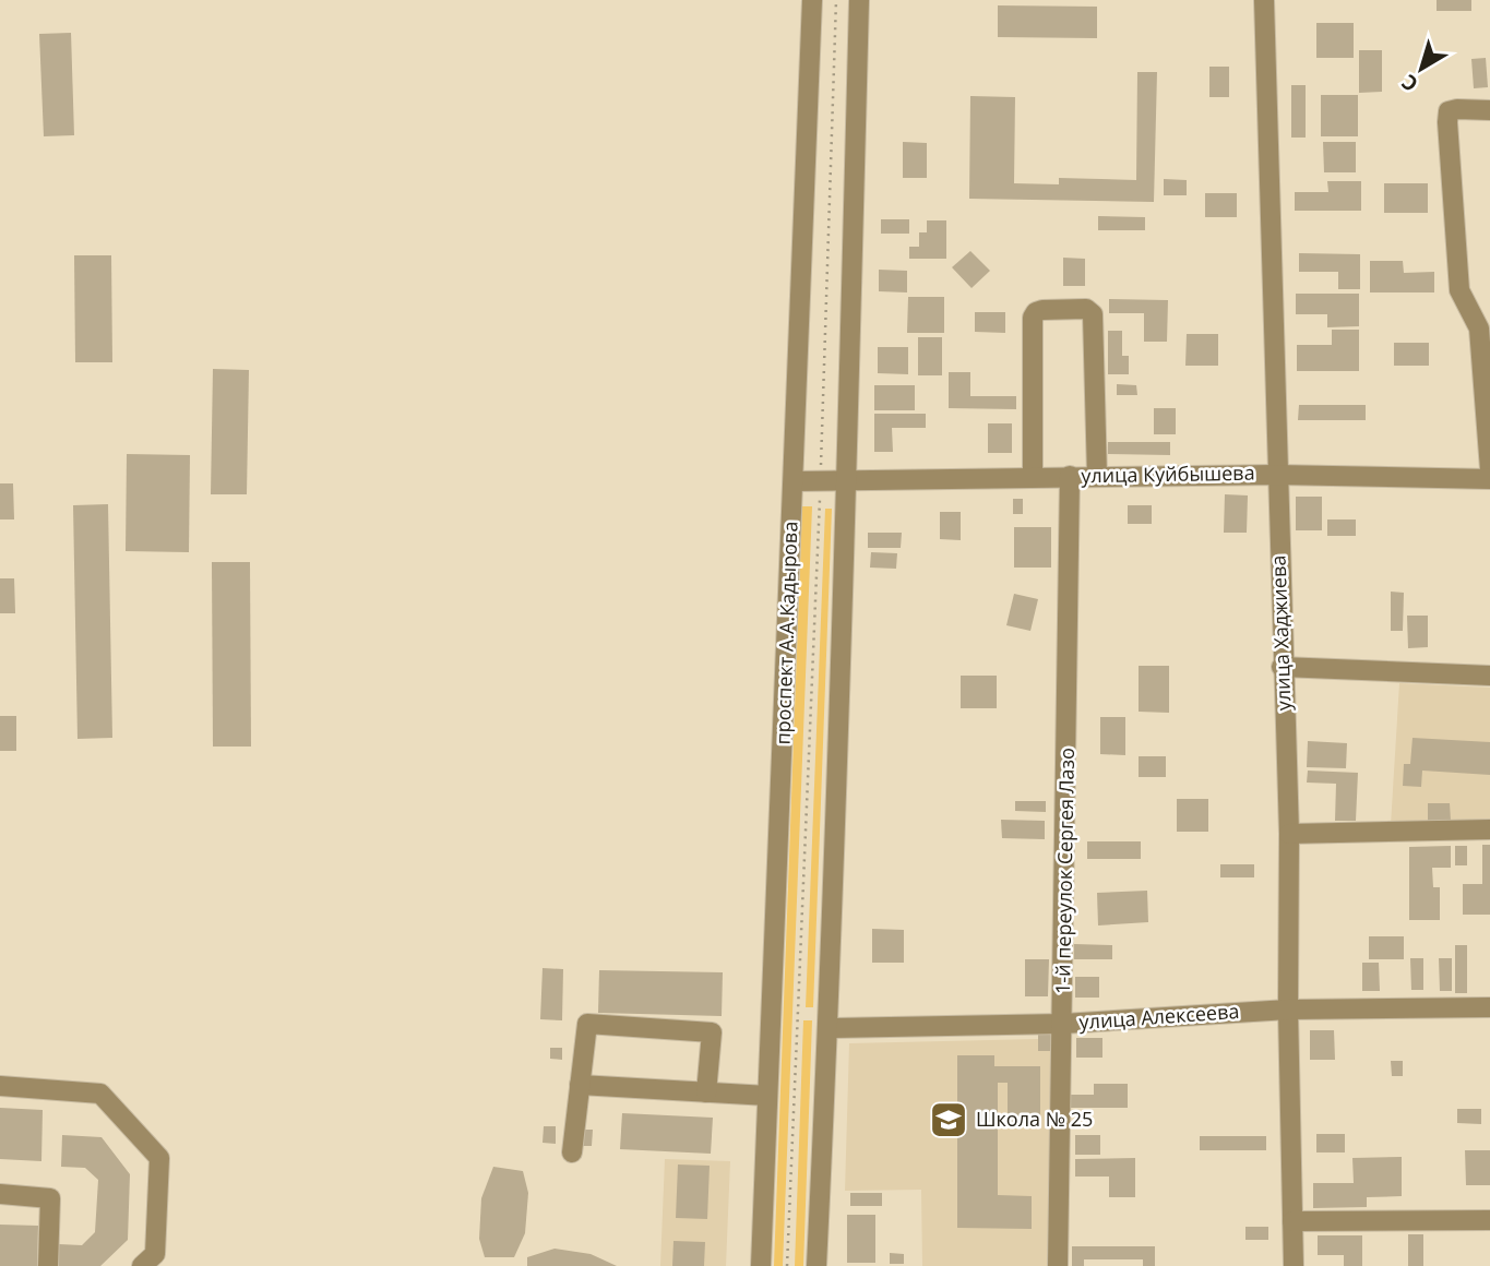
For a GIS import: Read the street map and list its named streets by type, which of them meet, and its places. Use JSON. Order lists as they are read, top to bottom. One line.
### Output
{"streets":{"street":["улица Куйбышева","проспект А.А.Кадырова","улица Хаджиева","1-й переулок Сергея Лазо","улица Алексеева"]},"crossings":[["улица Куйбышева","проспект А.А.Кадырова"],["улица Куйбышева","улица Хаджиева"],["улица Куйбышева","1-й переулок Сергея Лазо"],["улица Хаджиева","улица Алексеева"],["1-й переулок Сергея Лазо","улица Алексеева"]],"places":{"school or university":["Школа № 25"]},"north":"bottom left"}
